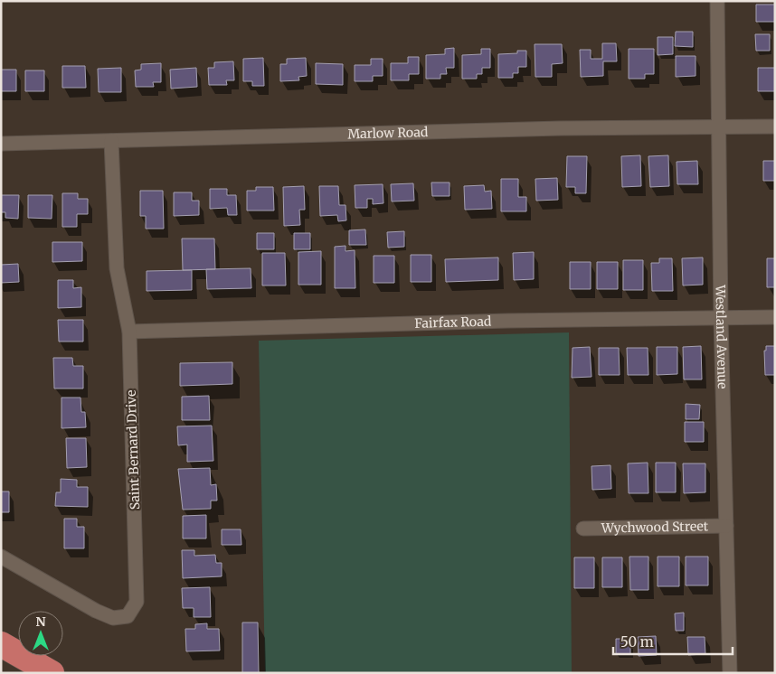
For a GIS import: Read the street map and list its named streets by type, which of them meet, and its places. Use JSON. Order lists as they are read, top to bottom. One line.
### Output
{"streets":{"street":["Marlow Road","Fairfax Road","Westland Avenue","Saint Bernard Drive","Wychwood Street"]},"crossings":[["Marlow Road","Westland Avenue"],["Marlow Road","Saint Bernard Drive"],["Fairfax Road","Westland Avenue"],["Fairfax Road","Saint Bernard Drive"],["Westland Avenue","Wychwood Street"]],"scale_bar":"50 m","north":"top"}
